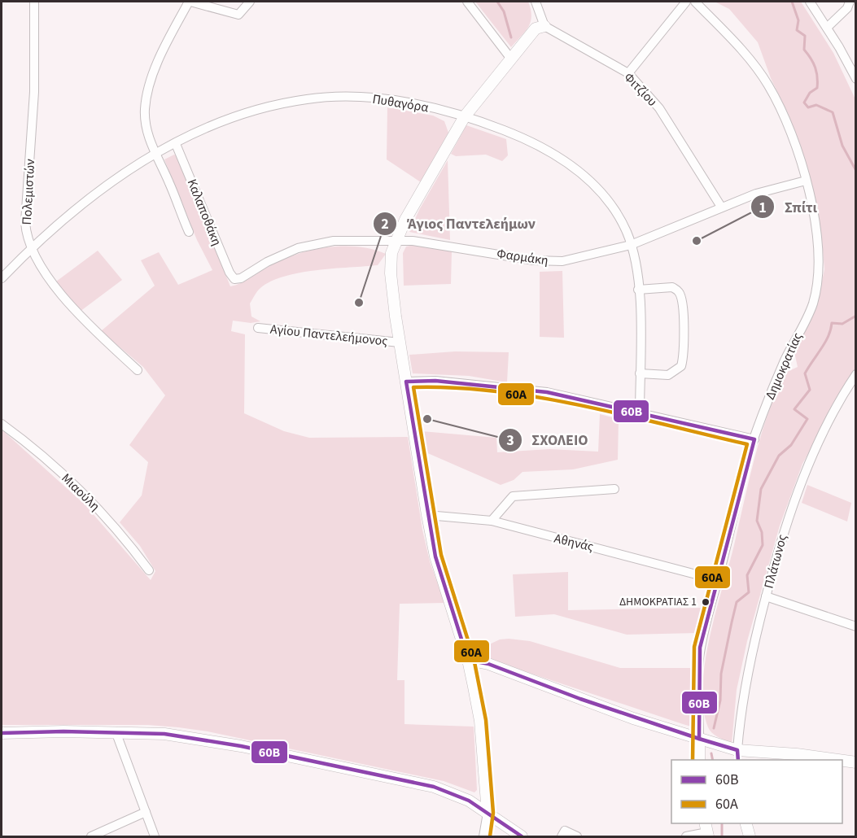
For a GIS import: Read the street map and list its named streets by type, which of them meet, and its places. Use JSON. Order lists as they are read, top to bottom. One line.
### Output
{"streets":{"street":["Φιτζίου","Πυθαγόρα","Πολεμιστών","Καλαποθάκη","Φαρμάκη","Αγίου Παντελεήμονος","Δημοκρατίας","Μιαούλη","Αθηνάς","Πλάτωνος"]},"crossings":[["Φιτζίου","Φαρμάκη"],["Πυθαγόρα","Πολεμιστών"],["Πυθαγόρα","Καλαποθάκη"],["Πυθαγόρα","Φαρμάκη"],["Καλαποθάκη","Φαρμάκη"],["Φαρμάκη","Δημοκρατίας"],["Δημοκρατίας","Αθηνάς"]],"places":["Σπίτι","Άγιος Παντελεήμων","ΣΧΟΛΕΙΟ","ΔΗΜΟΚΡΑΤΙΑΣ 1"],"lines":["transit line 60Β","transit line 60Α"],"legend":["60Β","60Α"]}
